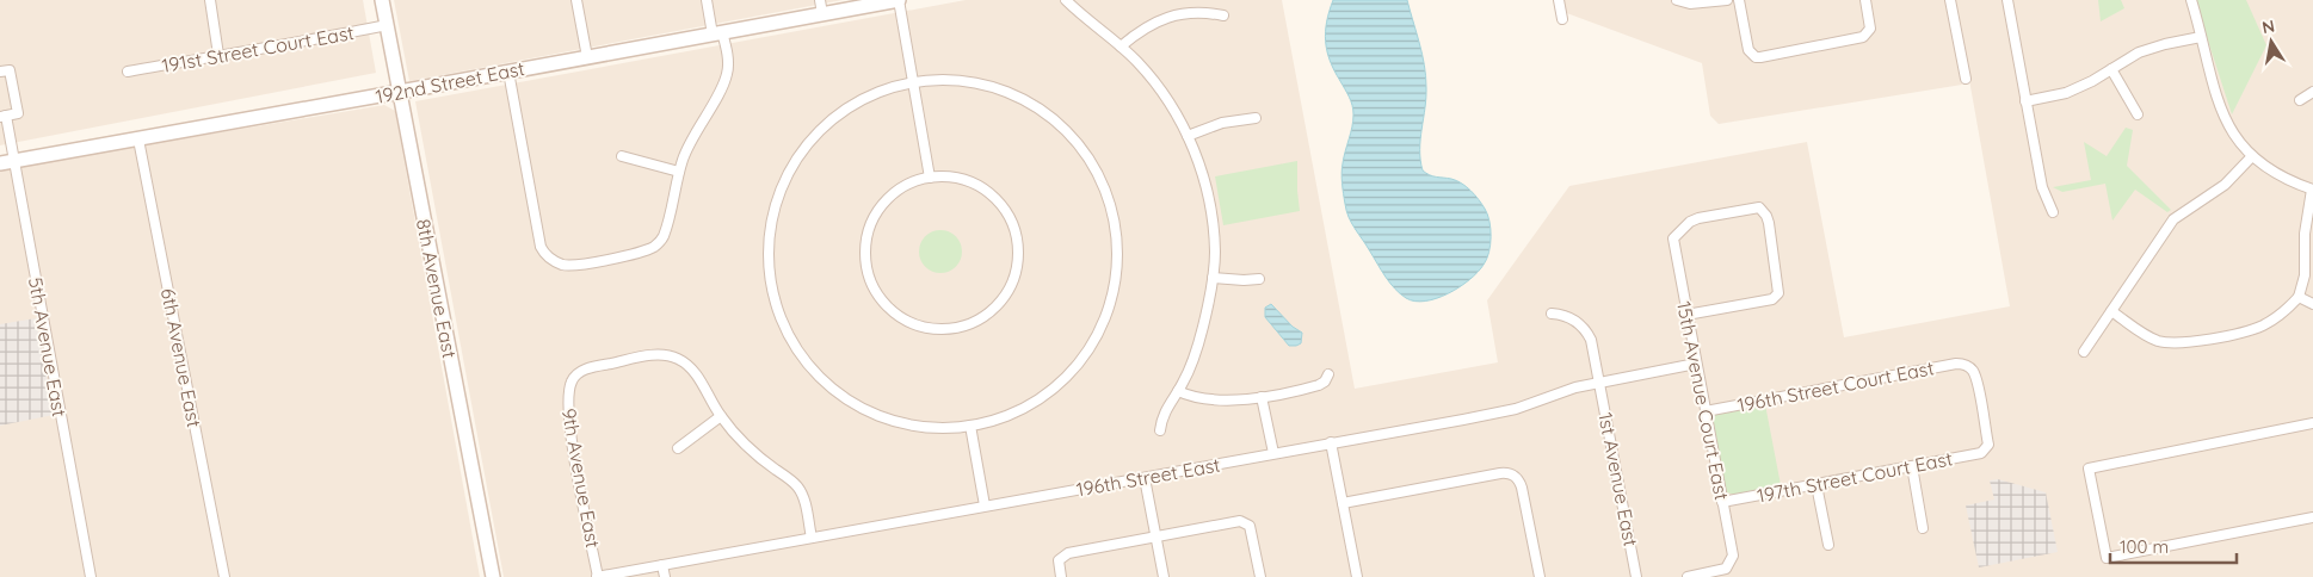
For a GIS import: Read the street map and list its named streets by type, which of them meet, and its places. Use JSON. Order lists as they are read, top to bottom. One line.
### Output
{"streets":{"street":["191st Street Court East","192nd Street East","8th Avenue East","5th Avenue East","6th Avenue East","196th Street Court East","15th Avenue Court East","196th Street East","197th Street Court East","9th Avenue East","1st Avenue East"]},"crossings":[["191st Street Court East","8th Avenue East"],["192nd Street East","8th Avenue East"],["192nd Street East","5th Avenue East"],["192nd Street East","6th Avenue East"],["196th Street Court East","15th Avenue Court East"],["196th Street Court East","197th Street Court East"],["15th Avenue Court East","196th Street East"],["15th Avenue Court East","197th Street Court East"],["196th Street East","9th Avenue East"],["196th Street East","1st Avenue East"]],"scale_bar":"100 m","north":"top"}
